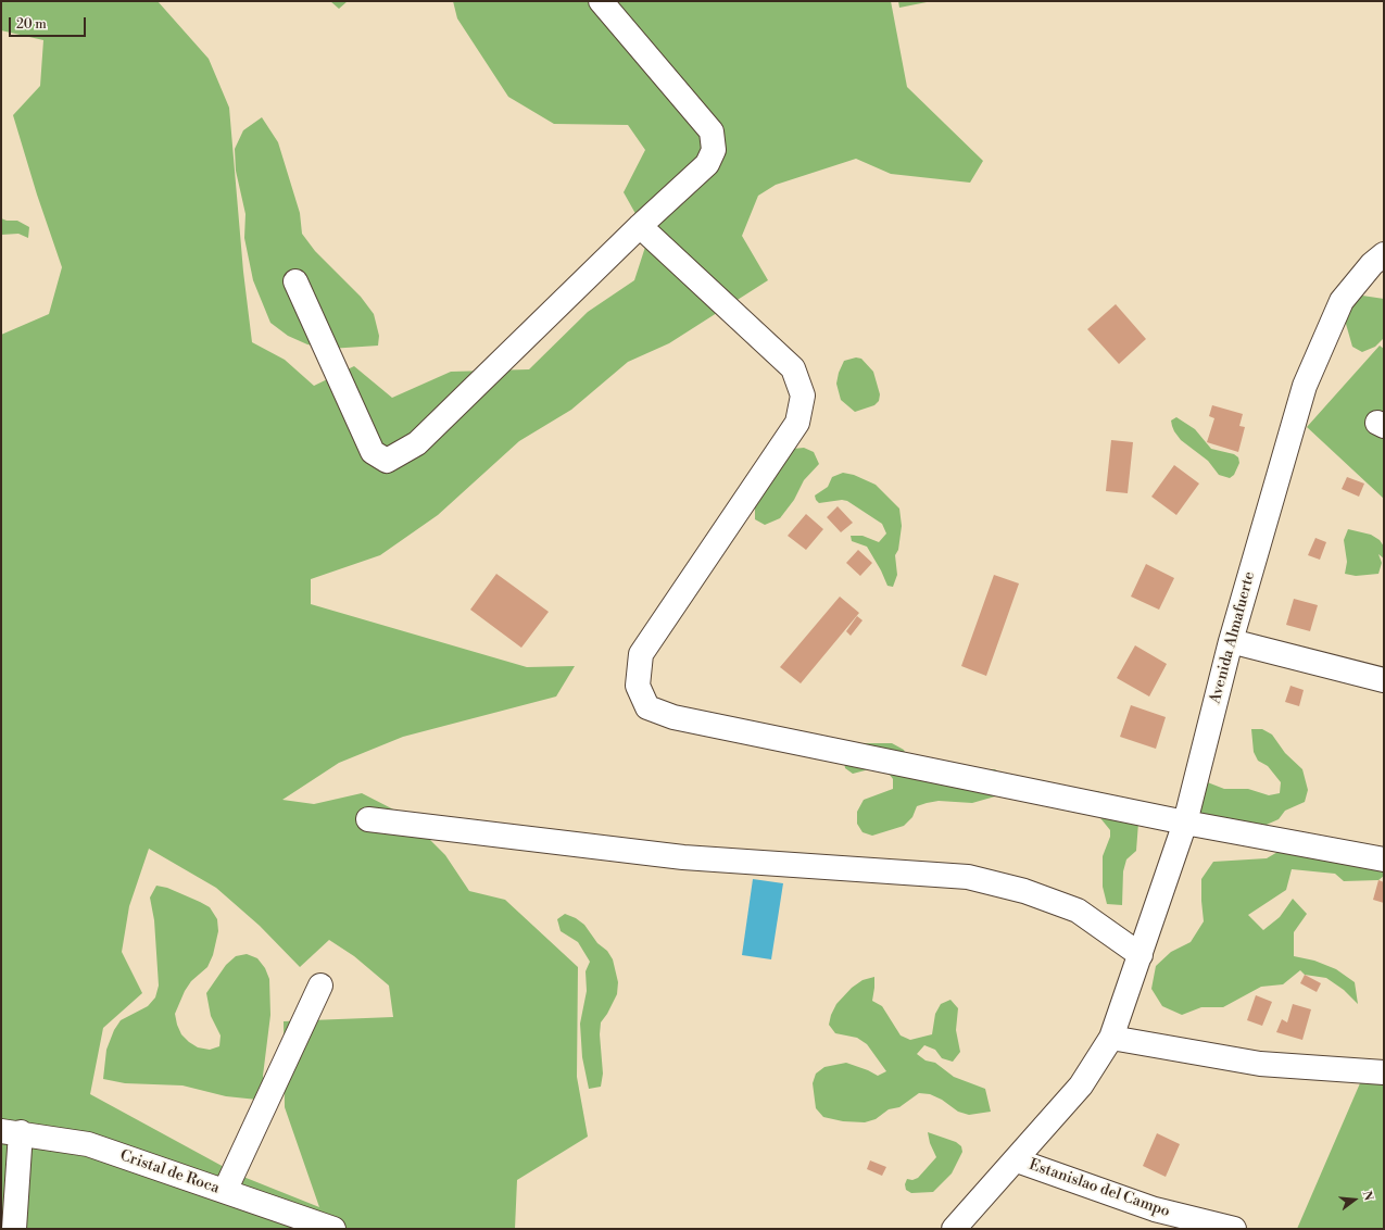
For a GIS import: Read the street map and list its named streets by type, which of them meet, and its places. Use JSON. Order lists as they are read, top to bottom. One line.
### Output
{"streets":{"street":["Avenida Almafuerte","Cristal de Roca","Estanislao del Campo"]},"crossings":[["Avenida Almafuerte","Estanislao del Campo"]],"scale_bar":"20 m","north":"right"}
